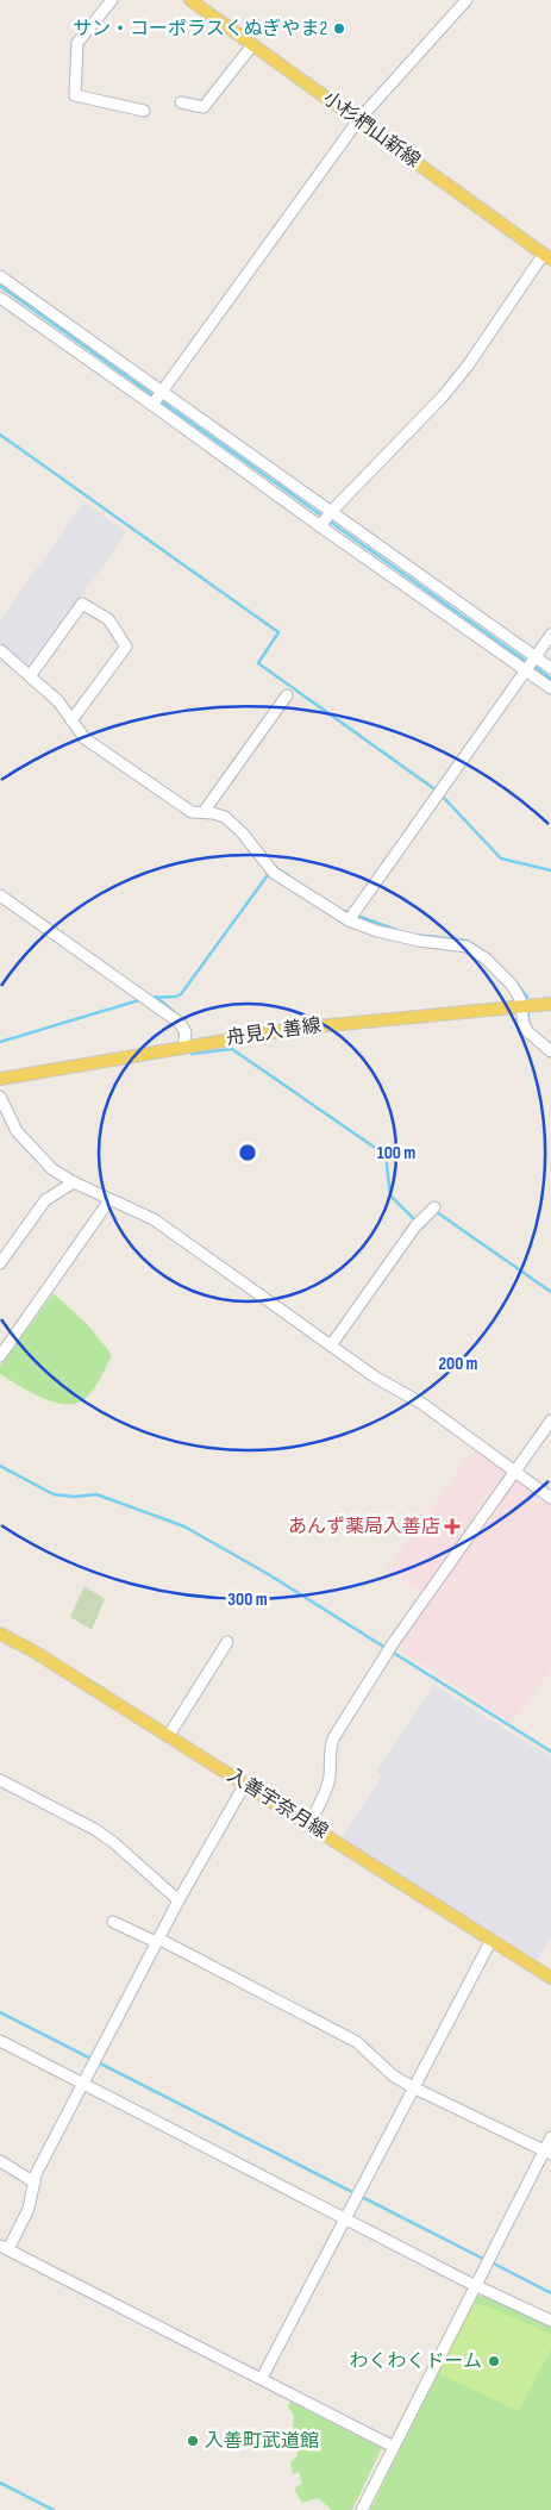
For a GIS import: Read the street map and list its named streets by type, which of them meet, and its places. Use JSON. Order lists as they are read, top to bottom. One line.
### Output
{"streets":{"main road":["小杉椚山新線","舟見入善線","入善宇奈月線"]},"places":{"other":["サン・コーポラスくぬぎやま2","わくわくドーム","入善町武道館"],"health":["あんず薬局入善店"]},"rings":["100 m","200 m","300 m"]}
